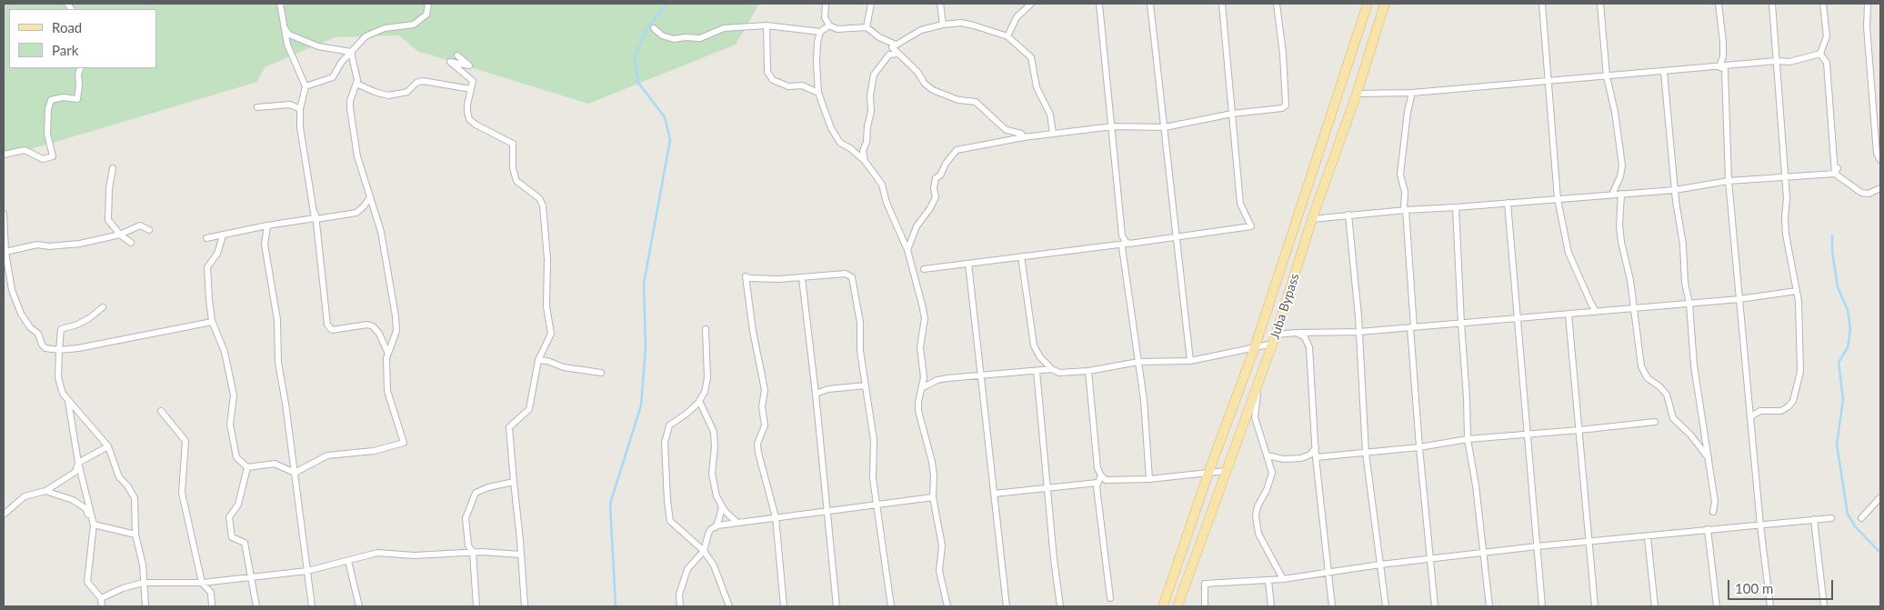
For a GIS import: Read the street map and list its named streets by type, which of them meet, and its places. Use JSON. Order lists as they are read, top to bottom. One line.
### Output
{"streets":{"main road":["Juba Bypass"]},"legend":["Road","Park"],"scale_bar":"100 m"}
